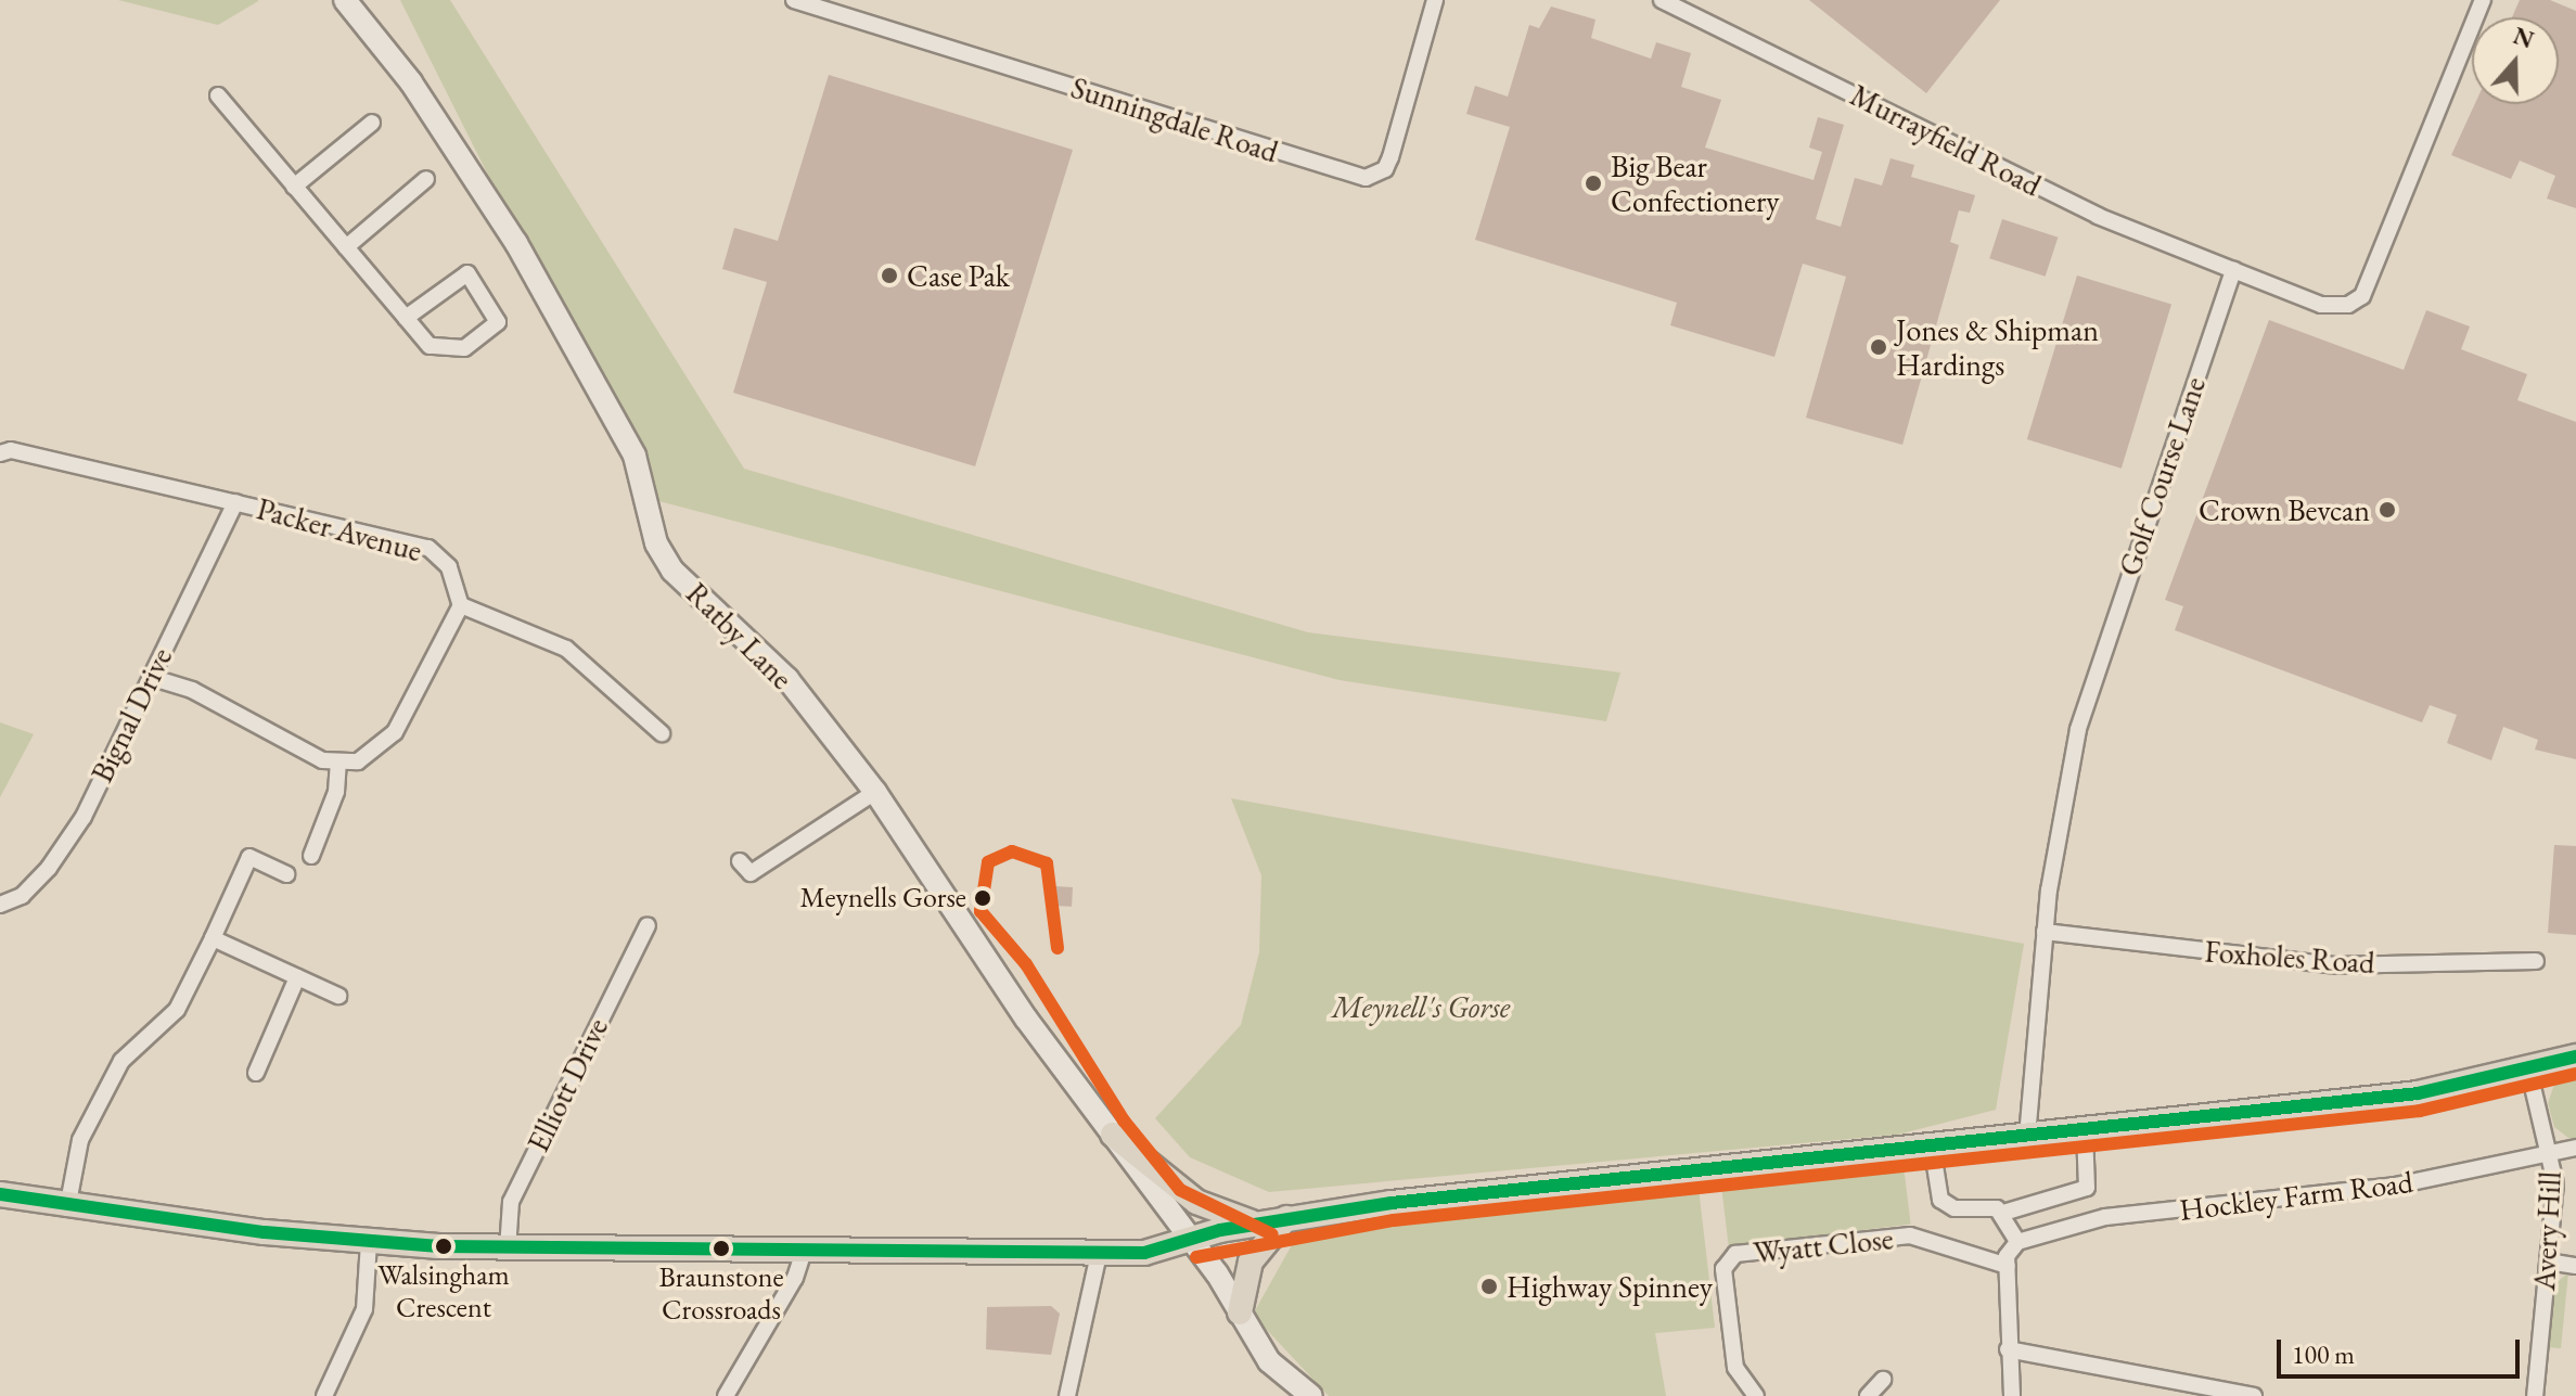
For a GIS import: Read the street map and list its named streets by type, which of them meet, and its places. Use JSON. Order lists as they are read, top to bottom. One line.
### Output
{"streets":{"main road":["Ratby Lane"],"street":["Sunningdale Road","Murrayfield Road","Golf Course Lane","Packer Avenue","Bignal Drive","Foxholes Road","Elliott Drive","Hockley Farm Road","Avery Hill","Wyatt Close"]},"crossings":[["Murrayfield Road","Golf Course Lane"],["Golf Course Lane","Foxholes Road"],["Packer Avenue","Bignal Drive"],["Hockley Farm Road","Avery Hill"]],"parks":["Meynell's Gorse"],"places":["Big Bear Confectionery","Case Pak","Jones & Shipman Hardings","Crown Bevcan","Meynells Gorse","Walsingham Crescent","Braunstone Crossroads","Highway Spinney"],"scale_bar":"100 m","north":"top"}
